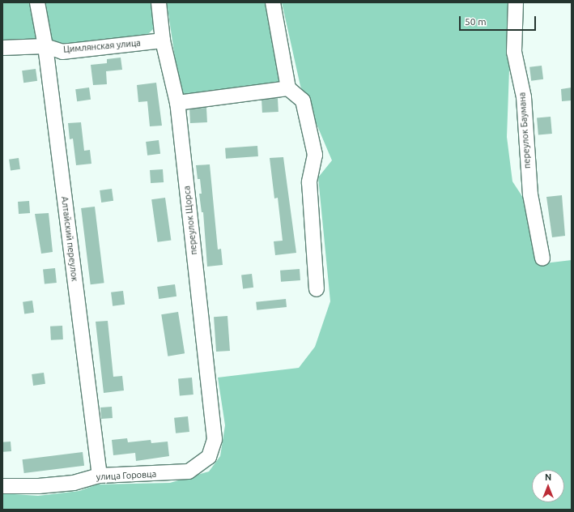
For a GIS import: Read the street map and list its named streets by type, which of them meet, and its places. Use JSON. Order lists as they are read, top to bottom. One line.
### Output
{"streets":{"street":["Цимлянская улица","переулок Баумана","переулок Щорса","Алтайский переулок","улица Горовца"]},"crossings":[["Цимлянская улица","переулок Щорса"],["Цимлянская улица","Алтайский переулок"],["переулок Щорса","улица Горовца"],["Алтайский переулок","улица Горовца"]],"scale_bar":"50 m","north":"top"}
